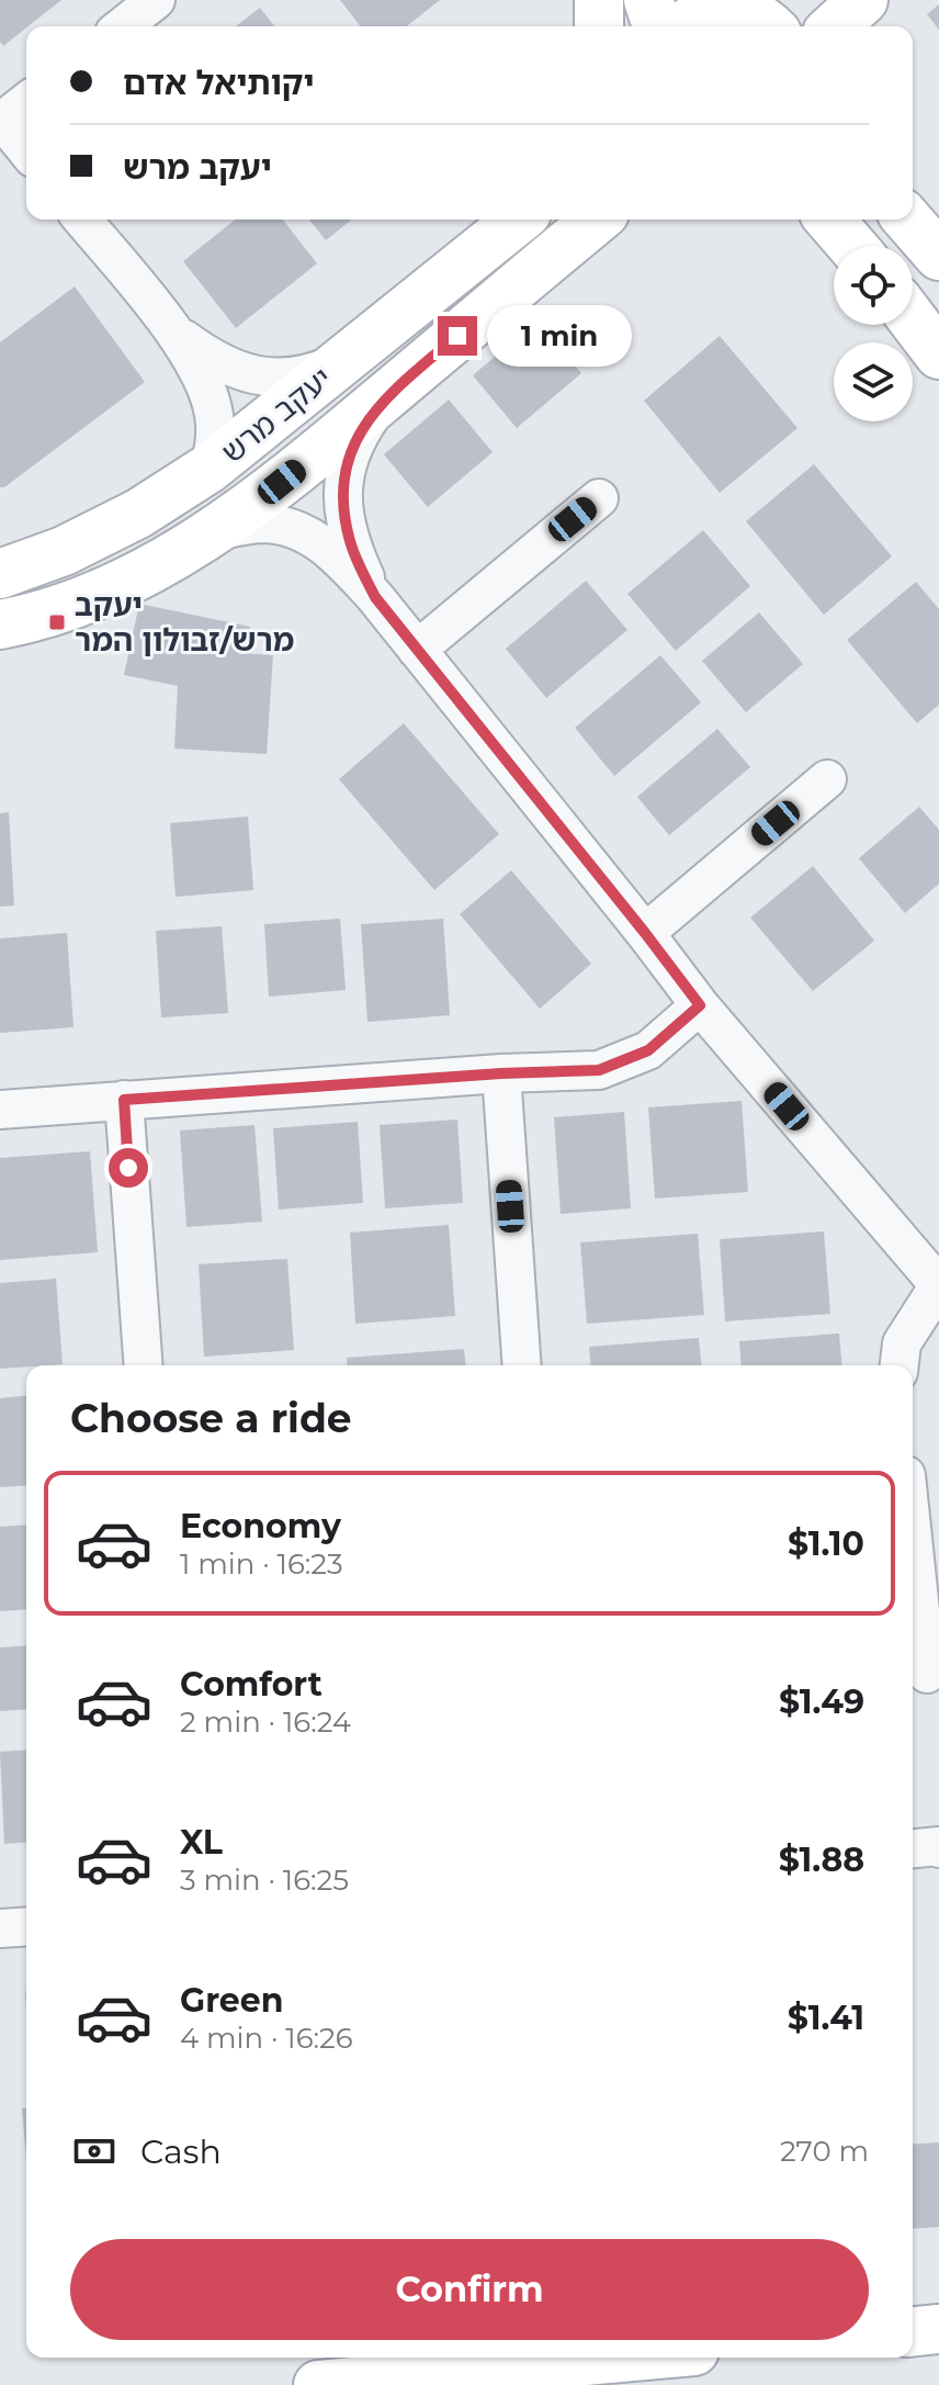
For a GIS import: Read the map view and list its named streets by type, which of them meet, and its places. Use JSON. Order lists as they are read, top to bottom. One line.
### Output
{"streets":{"street":["יעקב מרש"]},"places":{"transit":["יעקב מרש/זבולון המר"]},"page":{"banner":["יקותיאל אדם","יעקב מרש"],"bubble":"1 min","heading":"Choose a ride","list":[{"name":"Economy","note":"1 min · 16:23","value":"$1.10"},{"name":"Comfort","note":"2 min · 16:24","value":"$1.49"},{"name":"XL","note":"3 min · 16:25","value":"$1.88"},{"name":"Green","note":"4 min · 16:26","value":"$1.41"}],"pay":["Cash","270 m"],"buttons":"Confirm"}}
